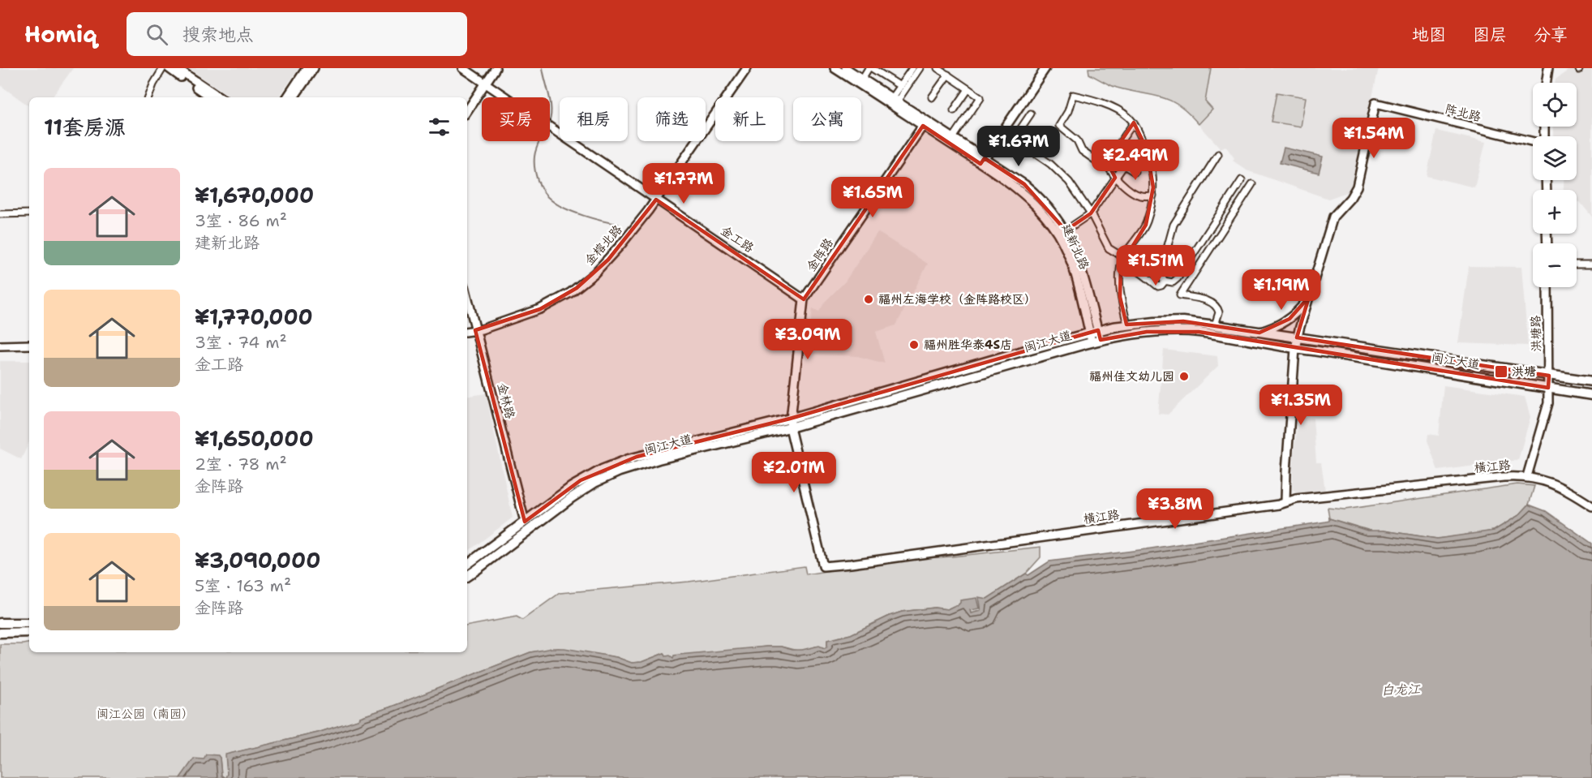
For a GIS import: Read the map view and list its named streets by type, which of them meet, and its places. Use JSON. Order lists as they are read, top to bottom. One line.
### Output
{"streets":{"main road":["闽江大道"],"street":["阵北路","金工路","金榕北路","建新北路","金阵路","洪塘路","金林路","横江路"]},"crossings":[["阵北路","闽江大道"],["阵北路","横江路"],["金工路","金榕北路"],["金工路","金阵路"],["金榕北路","金林路"],["建新北路","金阵路"],["建新北路","闽江大道"],["金阵路","闽江大道"],["金阵路","横江路"],["洪塘路","闽江大道"],["洪塘路","横江路"],["闽江大道","金林路"],["闽江大道","横江路"]],"water":["白龙江"],"parks":["闽江公园（南园）"],"places":{"other":["福州左海学校（金阵路校区）","福州胜华泰4S店","福州佳文幼儿园"],"transit":["洪塘"]},"page":{"header":"Homiq","search":"搜索地点","nav":["地图","图层","分享"],"map_buttons":["+","−"],"chip":["买房","租房","筛选","新上","公寓"],"heading":"11套房源","price":["¥1.54M","¥1.67M","¥2.49M","¥1.77M","¥1.65M","¥1.51M","¥1.19M","¥3.09M","¥1.35M","¥2.01M","¥3.8M"],"list":[{"name":"¥1,670,000","note":"3室 · 86 m² · 建新北路"},{"name":"¥1,770,000","note":"3室 · 74 m² · 金工路"},{"name":"¥1,650,000","note":"2室 · 78 m² · 金阵路"},{"name":"¥3,090,000","note":"5室 · 163 m² · 金阵路"}]}}
